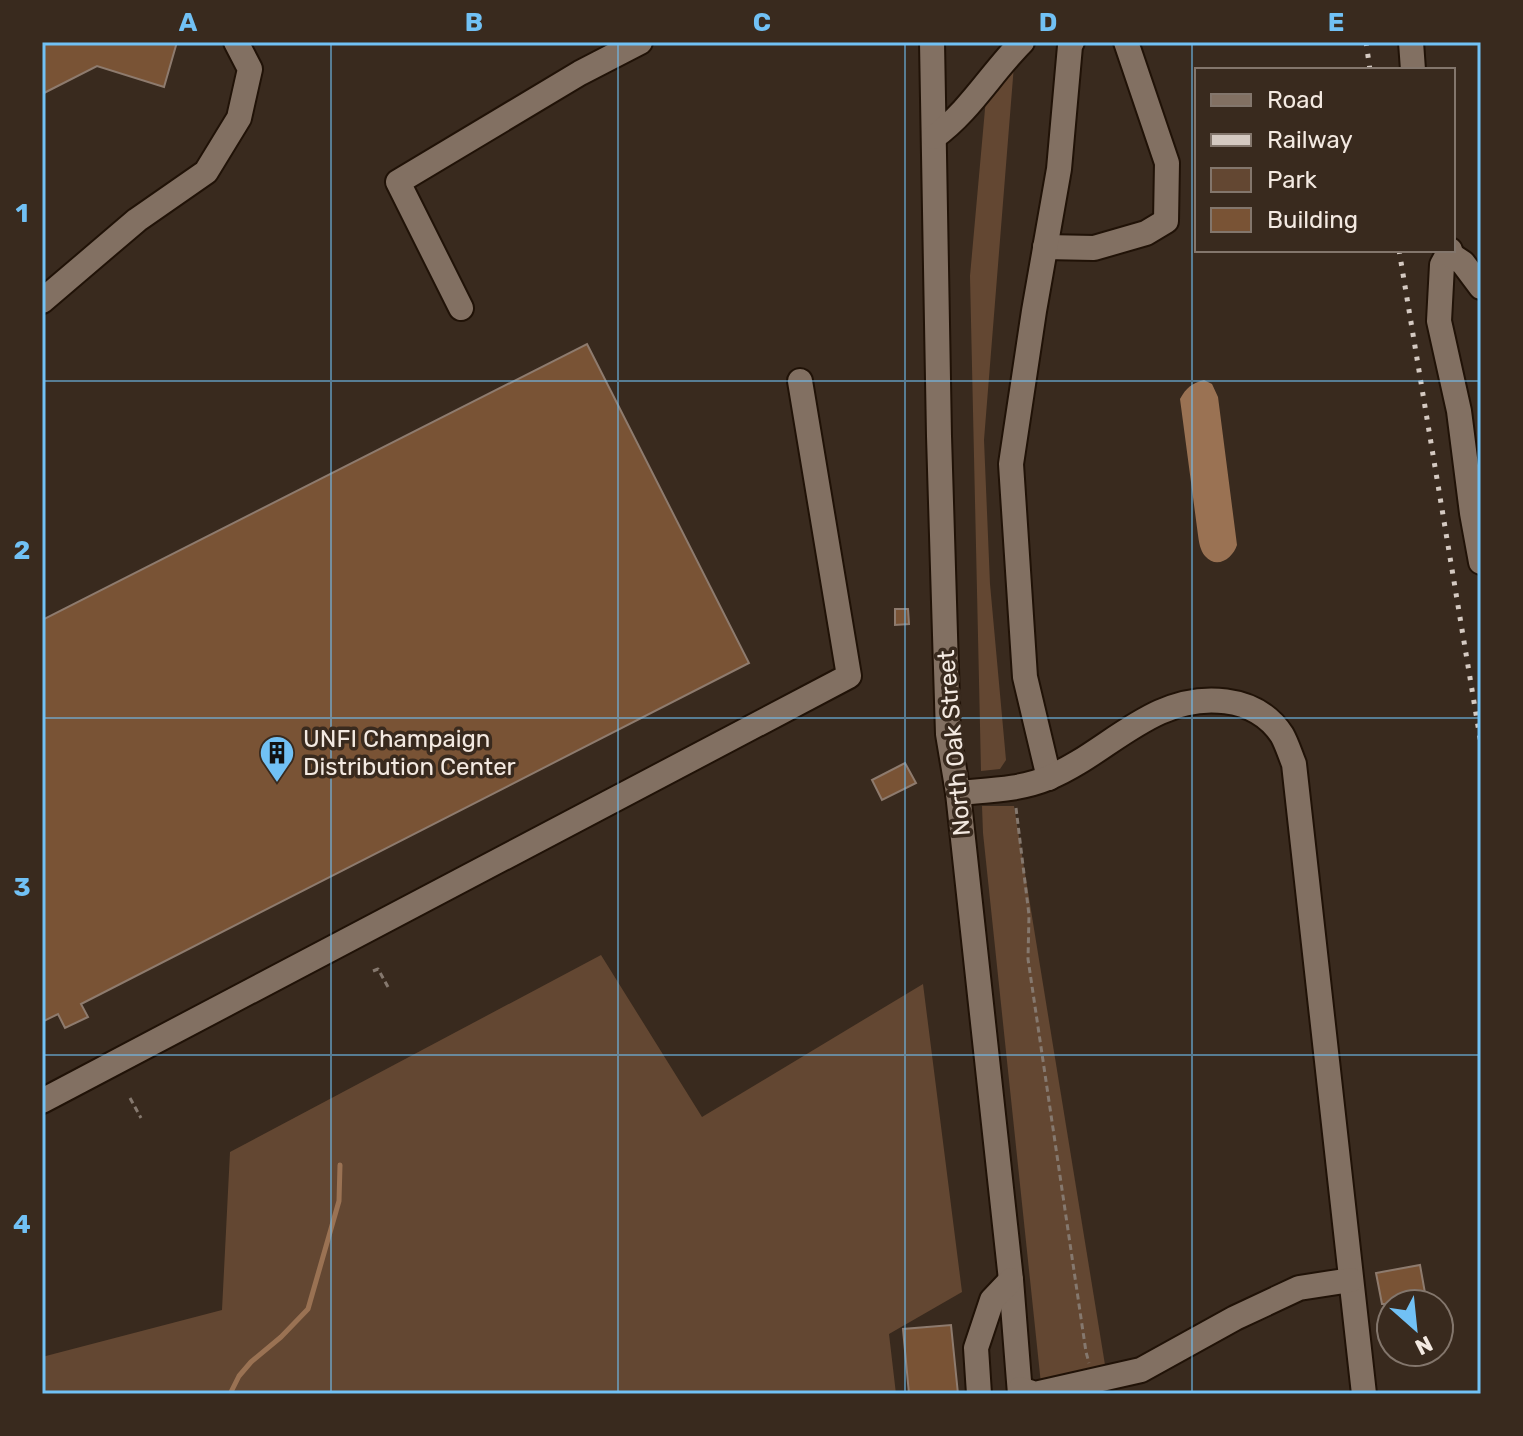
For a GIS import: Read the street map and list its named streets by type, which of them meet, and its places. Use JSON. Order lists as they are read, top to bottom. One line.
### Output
{"streets":{"street":["North Oak Street"]},"places":{"building":["UNFI Champaign Distribution Center"]},"legend":["Road","Railway","Park","Building"],"north":"bottom right","grid":{"columns":["A","B","C","D","E"],"rows":["1","2","3","4"]}}
